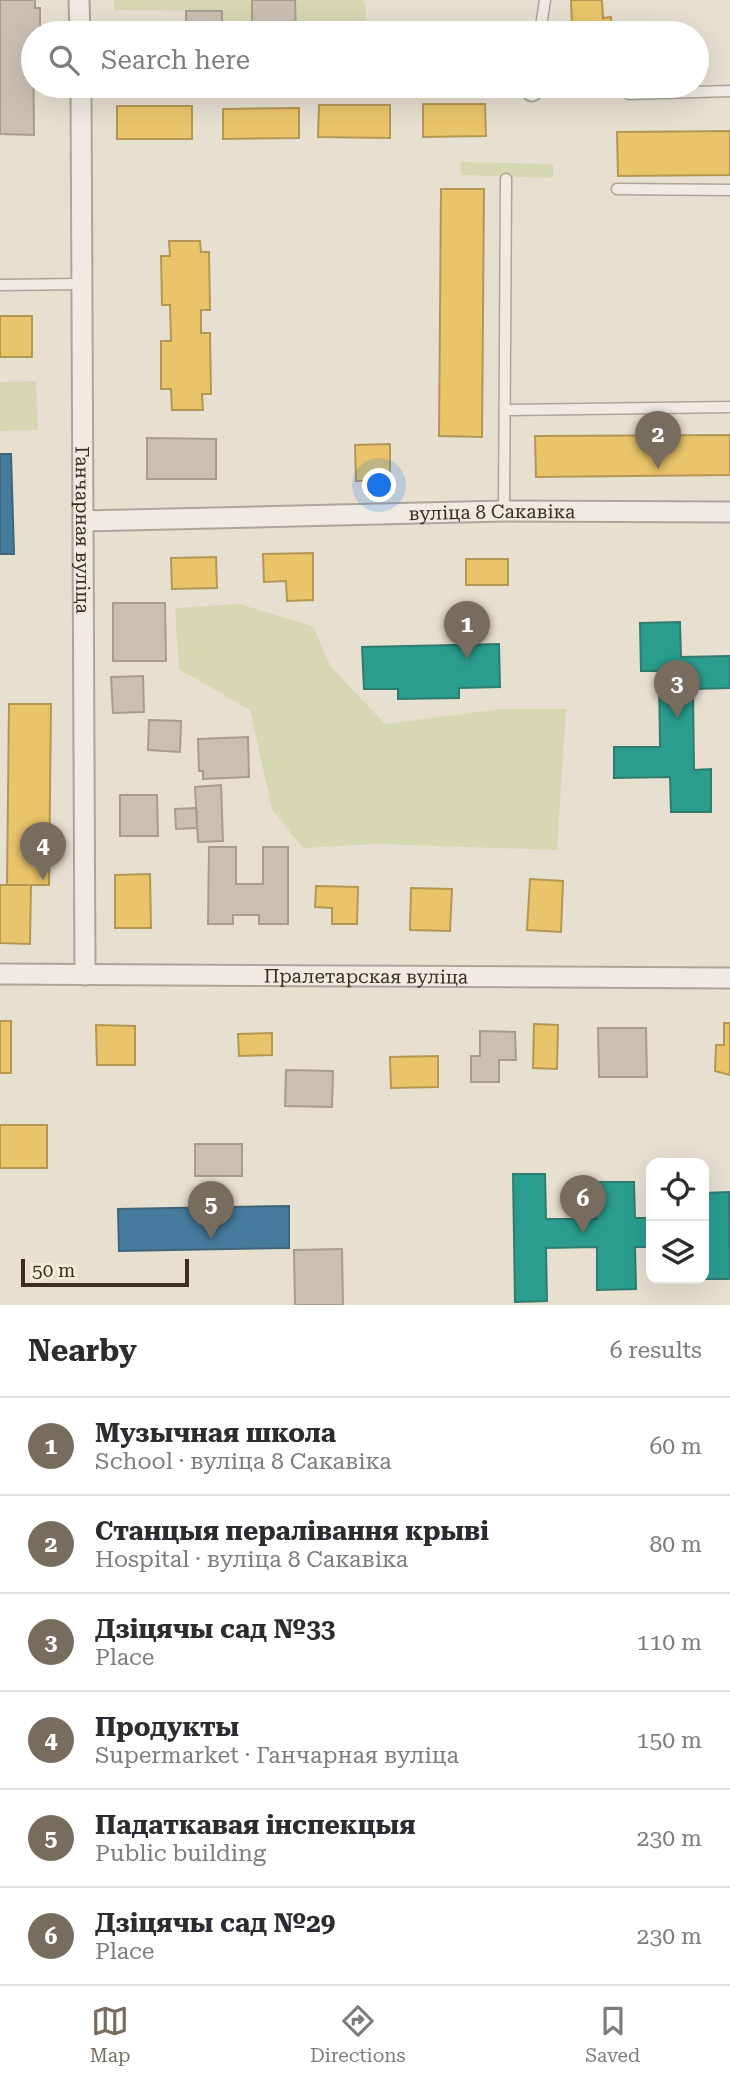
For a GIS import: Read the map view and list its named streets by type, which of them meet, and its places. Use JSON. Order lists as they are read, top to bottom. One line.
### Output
{"streets":{"street":["вуліца 8 Сакавіка","Ганчарная вуліца","Пралетарская вуліца"]},"crossings":[["вуліца 8 Сакавіка","Ганчарная вуліца"],["Ганчарная вуліца","Пралетарская вуліца"]],"scale_bar":"50 m","page":{"search":"Search here","pins":["2","1","3","4","6","5"],"scale":"50 m","heading":["Nearby","6 results"],"list":[{"mark":"1","name":"Музычная школа","note":"School · вуліца 8 Сакавіка","value":"60 m"},{"mark":"2","name":"Станцыя пералівання крыві","note":"Hospital · вуліца 8 Сакавіка","value":"80 m"},{"mark":"3","name":"Дзіцячы сад №33","note":"Place","value":"110 m"},{"mark":"4","name":"Продукты","note":"Supermarket · Ганчарная вуліца","value":"150 m"},{"mark":"5","name":"Падаткавая інспекцыя","note":"Public building","value":"230 m"},{"mark":"6","name":"Дзіцячы сад №29","note":"Place","value":"230 m"}],"nav":["Map","Directions","Saved"]}}
